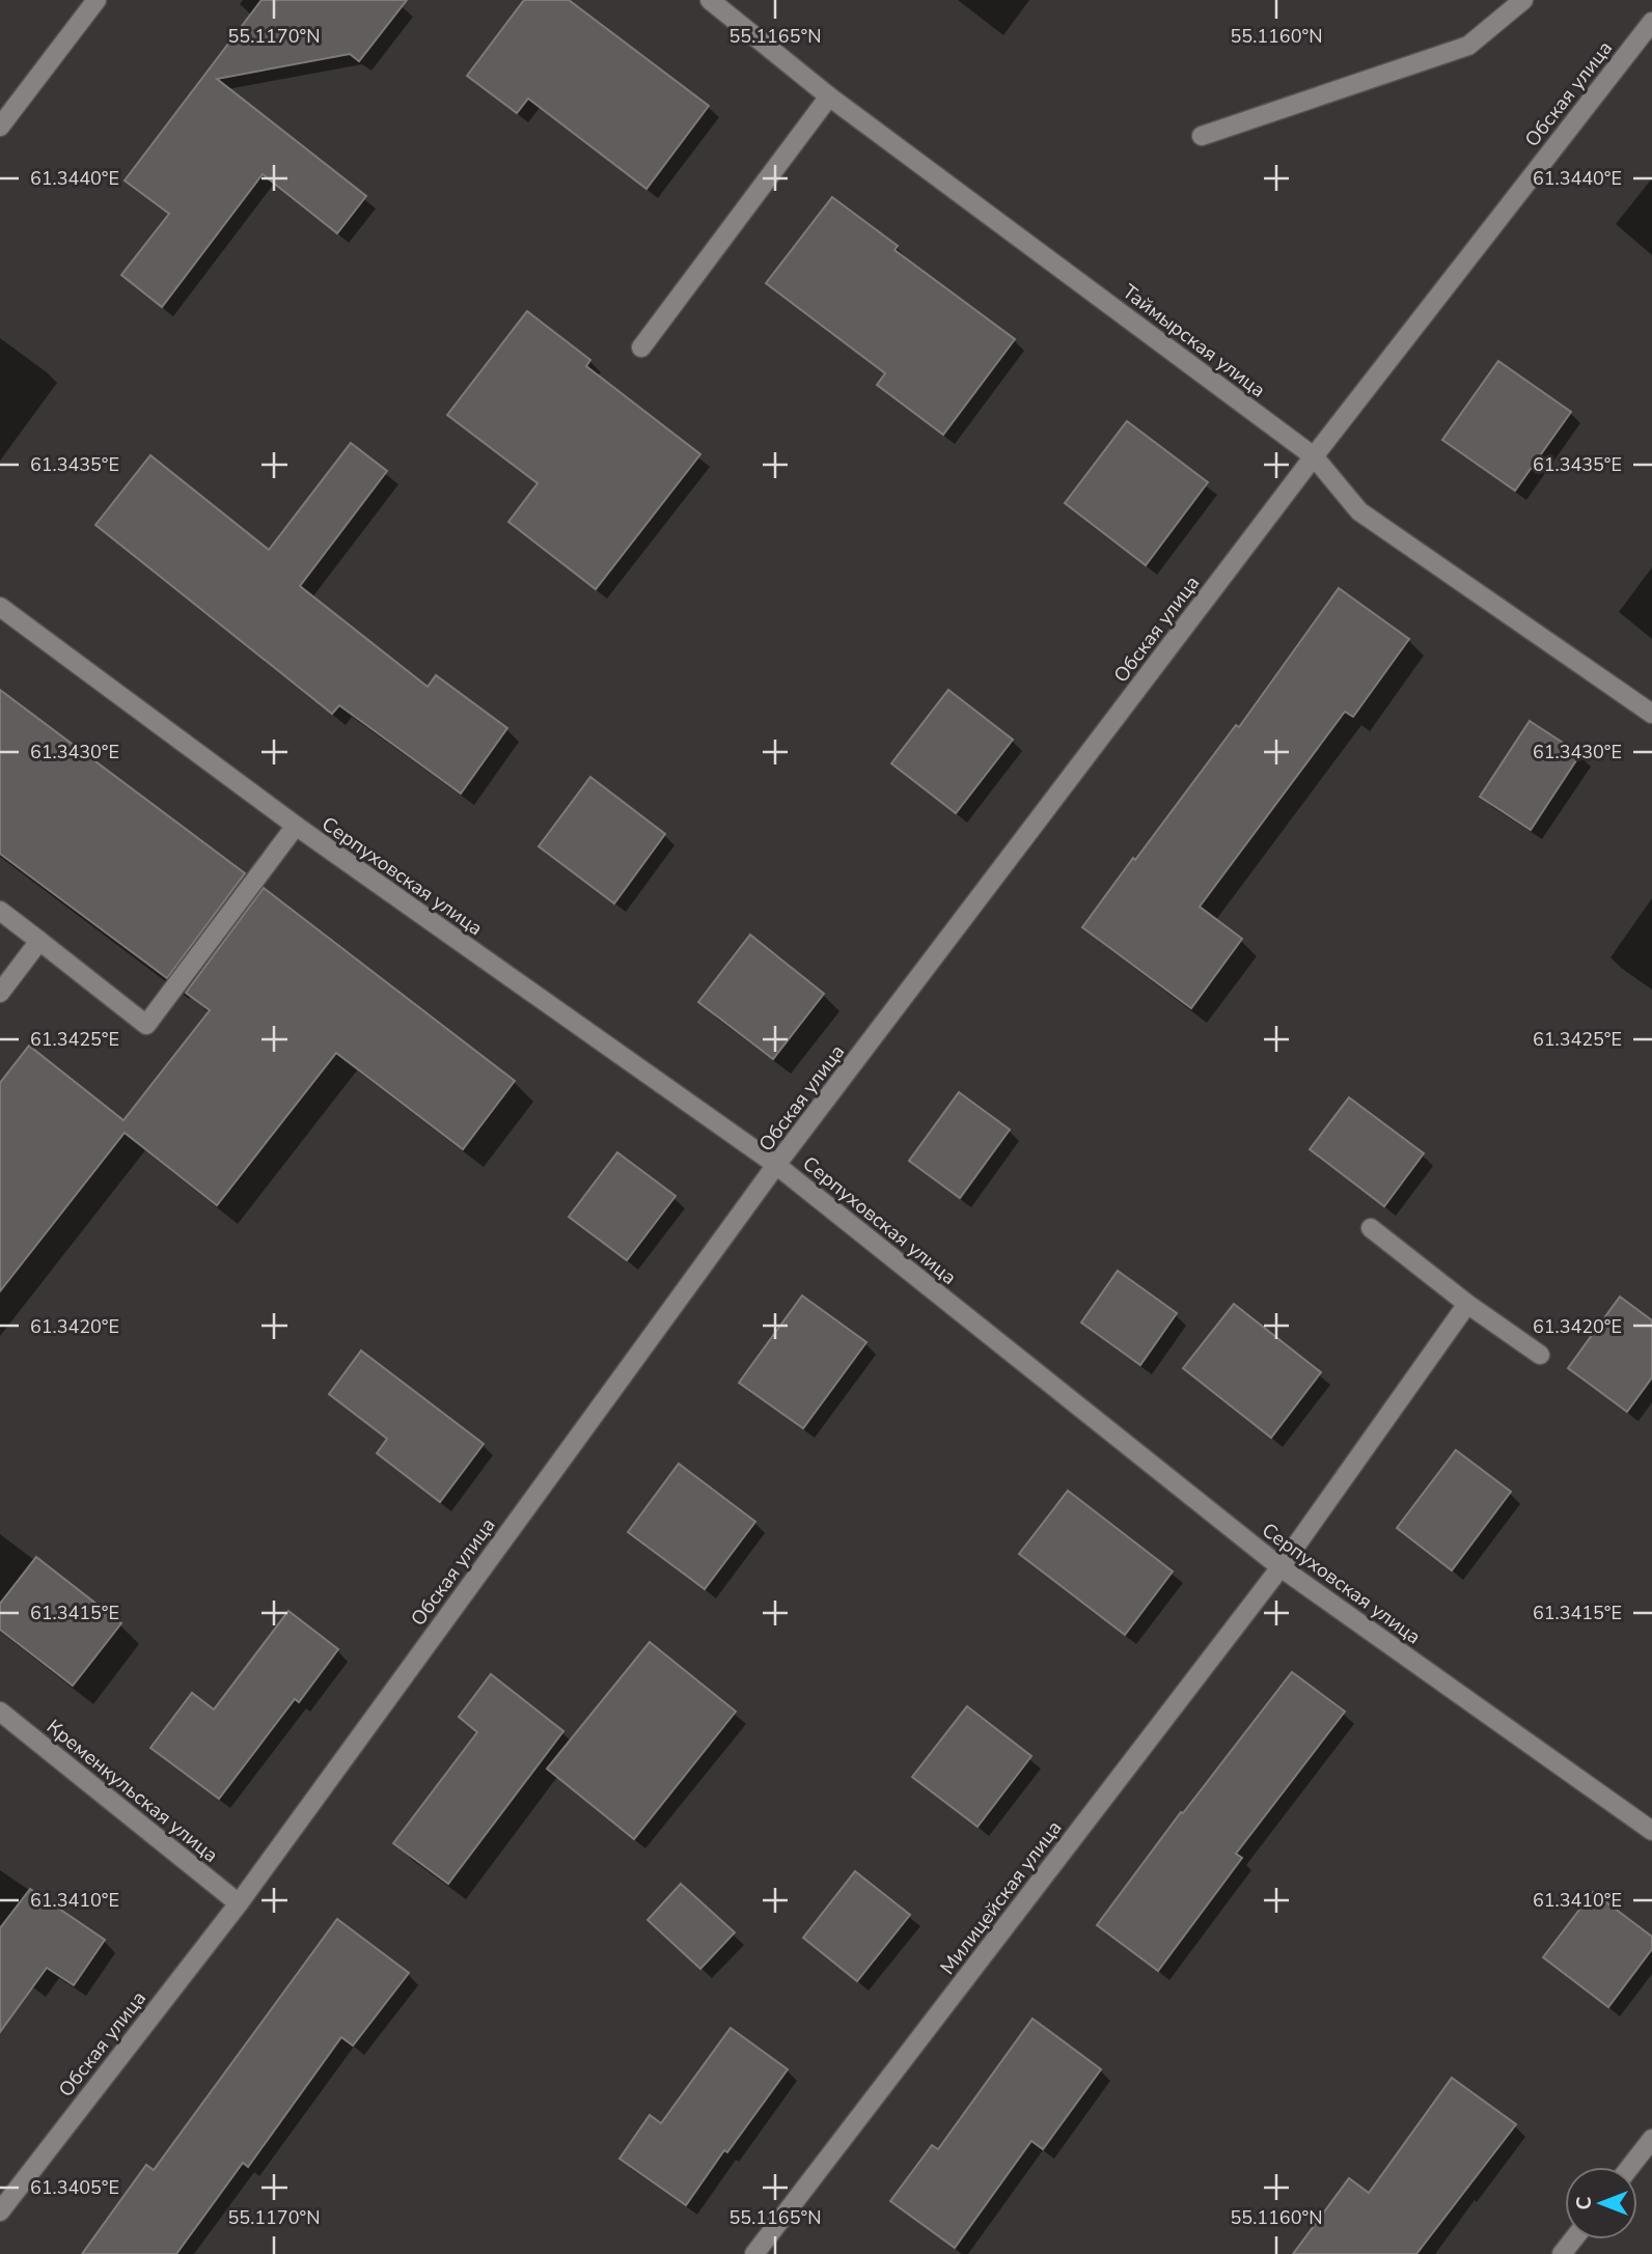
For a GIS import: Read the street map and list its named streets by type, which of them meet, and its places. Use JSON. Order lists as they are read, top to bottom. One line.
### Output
{"streets":{"street":["Обская улица","Таймырская улица","Серпуховская улица","Кременкульская улица","Милицейская улица"]},"crossings":[["Обская улица","Таймырская улица"],["Обская улица","Серпуховская улица"],["Обская улица","Кременкульская улица"],["Серпуховская улица","Милицейская улица"]],"north":"left","coordinates":["55.1170°N","55.1165°N","55.1160°N","61.3440°E","61.3435°E","61.3430°E","61.3425°E","61.3420°E","61.3415°E","61.3410°E","61.3405°E"]}
